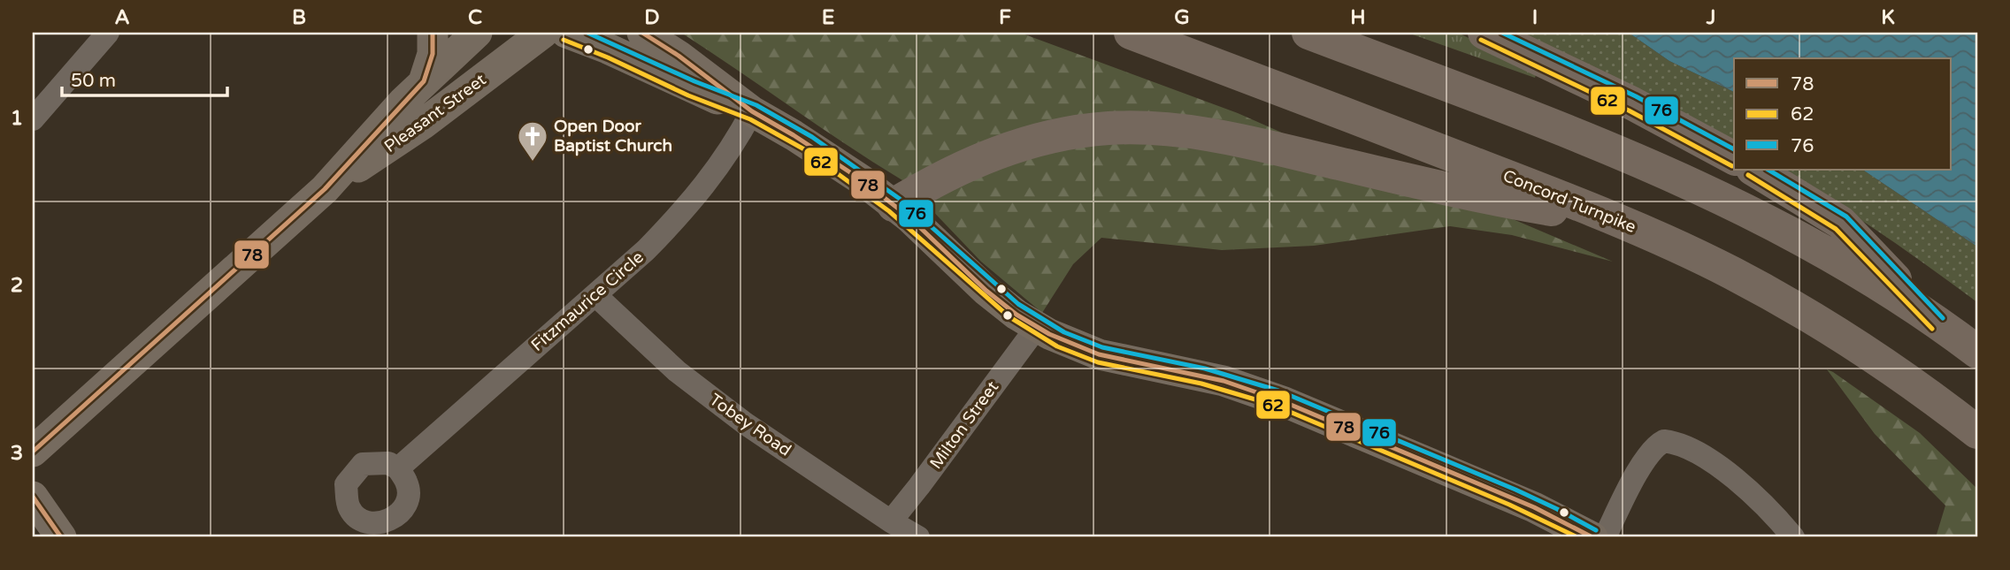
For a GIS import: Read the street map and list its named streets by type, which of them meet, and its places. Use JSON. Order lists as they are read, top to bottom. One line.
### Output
{"streets":{"highway":["Concord Turnpike"],"main road":["Pleasant Street"],"street":["Fitzmaurice Circle","Tobey Road","Milton Street"]},"crossings":[["Fitzmaurice Circle","Tobey Road"],["Tobey Road","Milton Street"]],"places":{"church":["Open Door Baptist Church"]},"lines":["transit line 78","transit line 76","transit line 62"],"legend":["78","62","76"],"scale_bar":"50 m","grid":{"columns":["A","B","C","D","E","F","G","H","I","J","K"],"rows":["1","2","3"]}}
